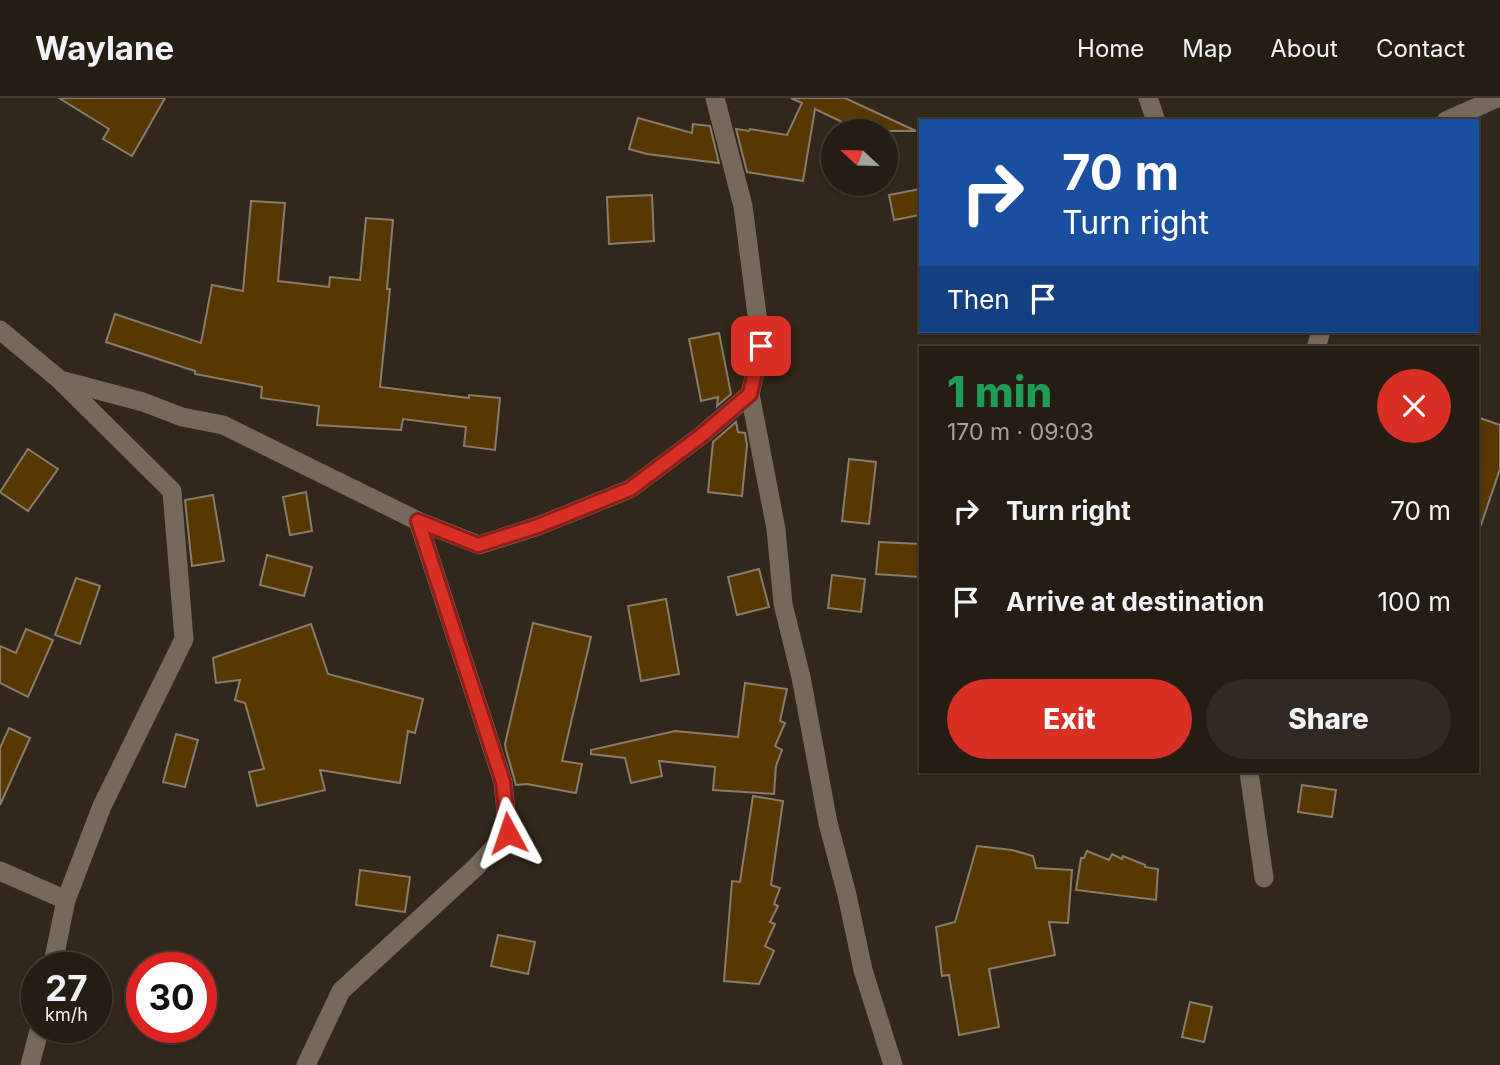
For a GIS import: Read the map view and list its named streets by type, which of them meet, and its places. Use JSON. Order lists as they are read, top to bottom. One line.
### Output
{"north":"left","page":{"header":"Waylane","nav":["Home","Map","About","Contact"],"turn":["70 m","Turn right"],"then":"Then","heading":["1 min","170 m · 09:03"],"list":[{"name":"Turn right","value":"70 m"},{"name":"Arrive at destination","value":"100 m"}],"buttons":["Exit","Share"],"speed":"27 km/h","limit":"30"}}
